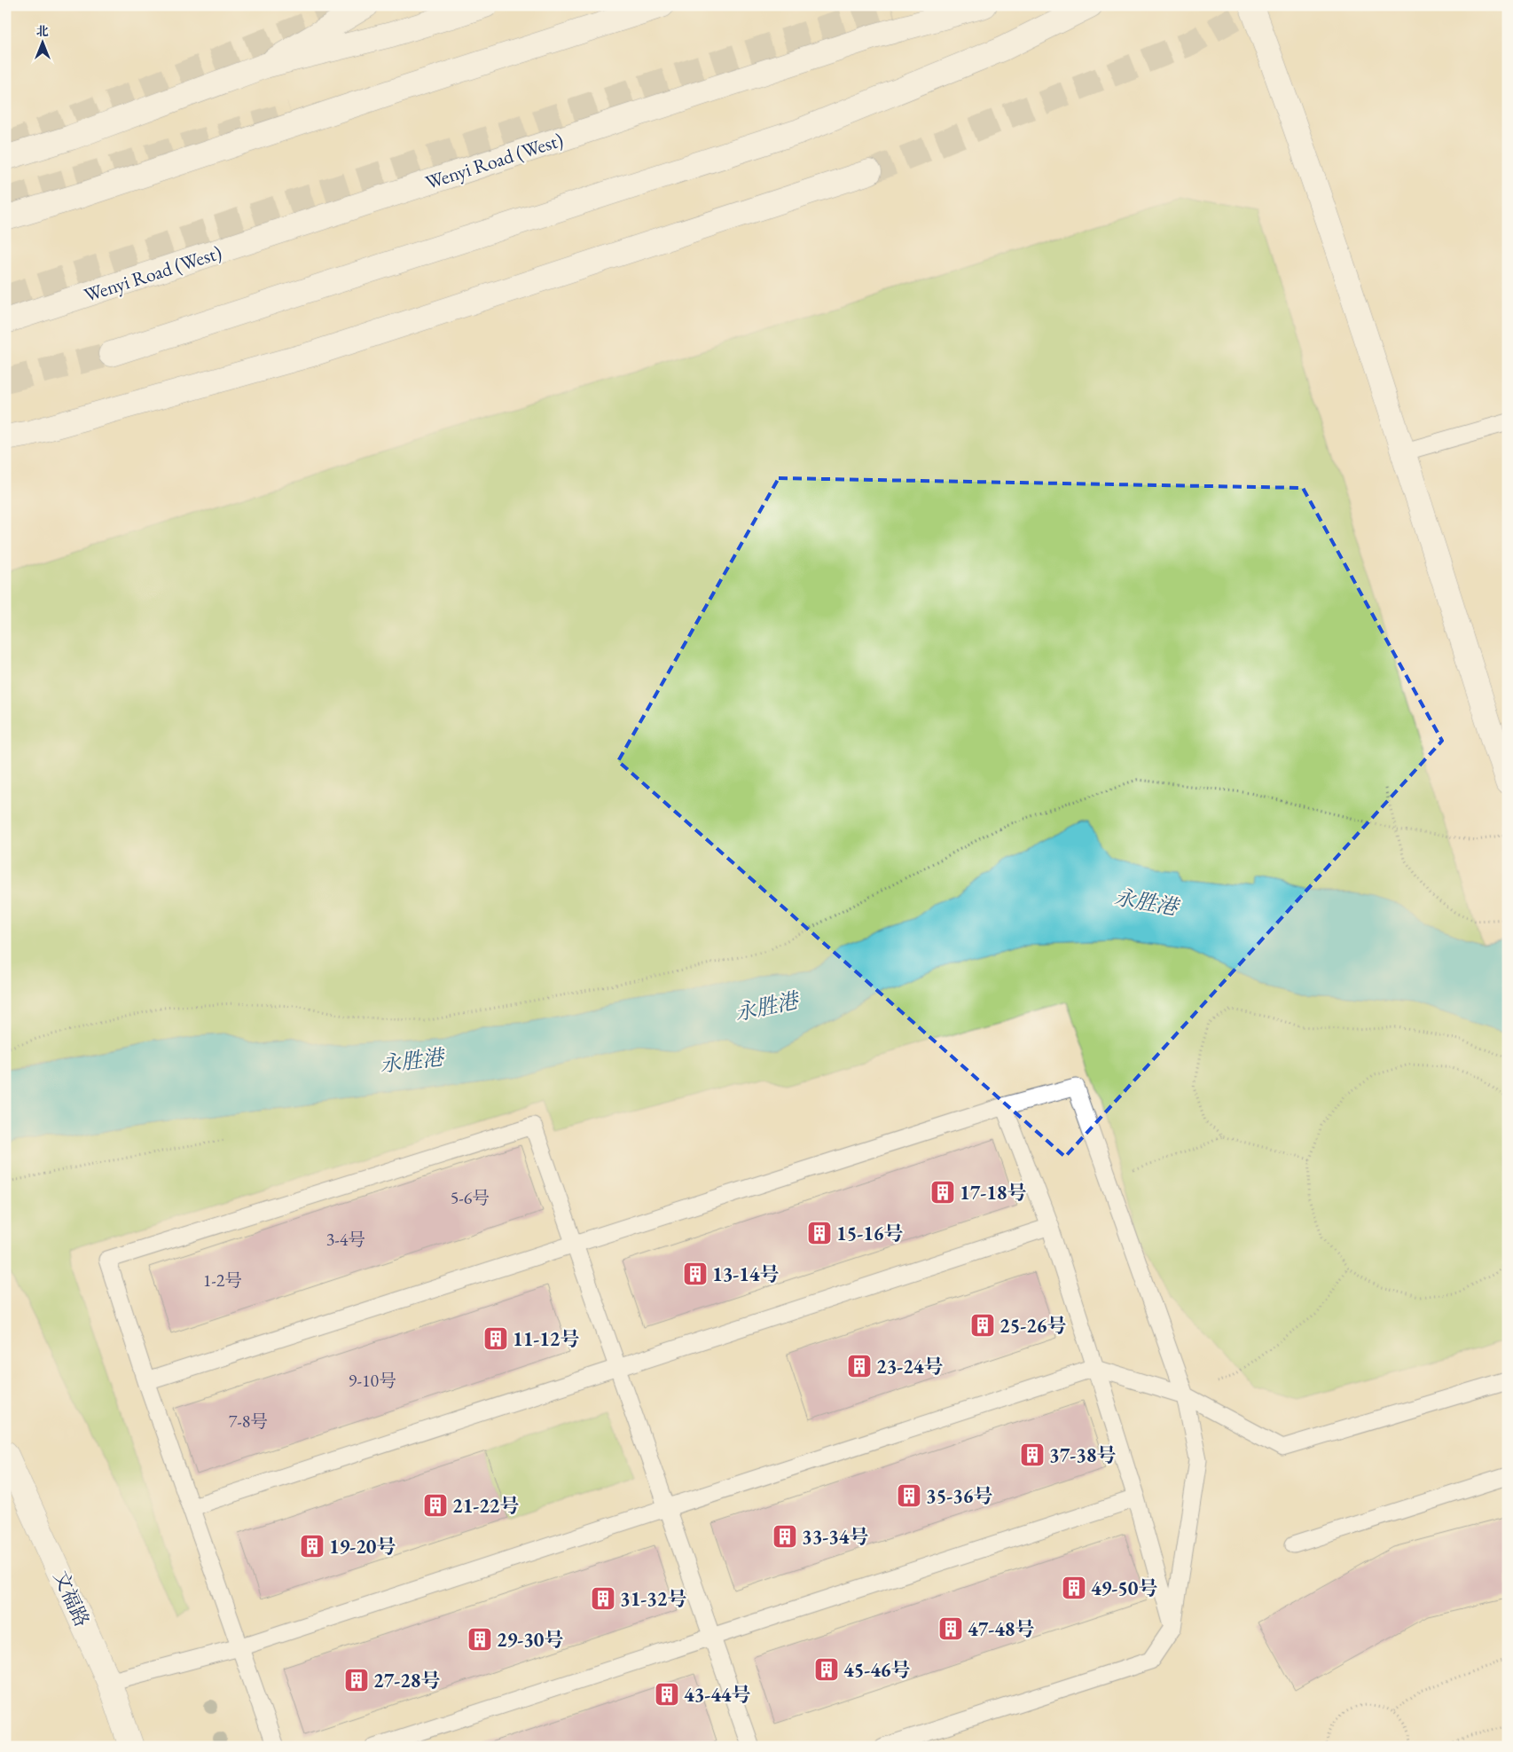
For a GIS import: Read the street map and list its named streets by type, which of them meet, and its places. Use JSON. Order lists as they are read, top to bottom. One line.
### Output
{"streets":{"main road":["Wenyi Road (West)","文福路"]},"water":["永胜港"],"places":{"building":["17-18号","15-16号","13-14号","25-26号","11-12号","23-24号","37-38号","35-36号","21-22号","33-34号","19-20号","49-50号","31-32号","47-48号","29-30号","45-46号","27-28号","43-44号"]},"house_numbers":["5-6号","3-4号","1-2号","9-10号","7-8号"],"north":"top"}
